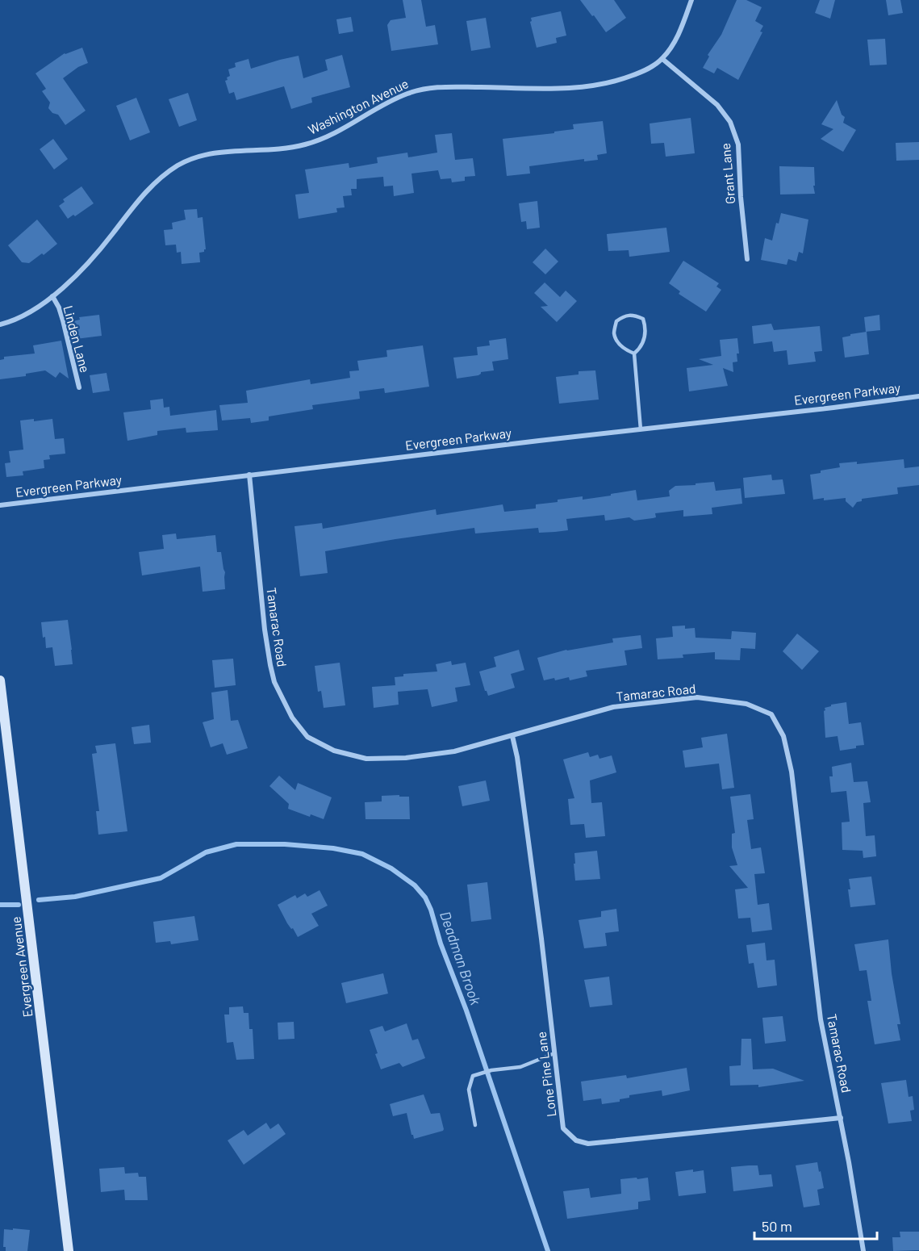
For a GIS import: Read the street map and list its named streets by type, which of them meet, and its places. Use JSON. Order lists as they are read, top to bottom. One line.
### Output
{"streets":{"main road":["Evergreen Avenue"],"street":["Washington Avenue","Grant Lane","Linden Lane","Evergreen Parkway","Tamarac Road","Lone Pine Lane"]},"crossings":[["Washington Avenue","Grant Lane"],["Washington Avenue","Linden Lane"],["Evergreen Parkway","Tamarac Road"],["Tamarac Road","Lone Pine Lane"]],"water":["Deadman Brook"],"scale_bar":"50 m"}
